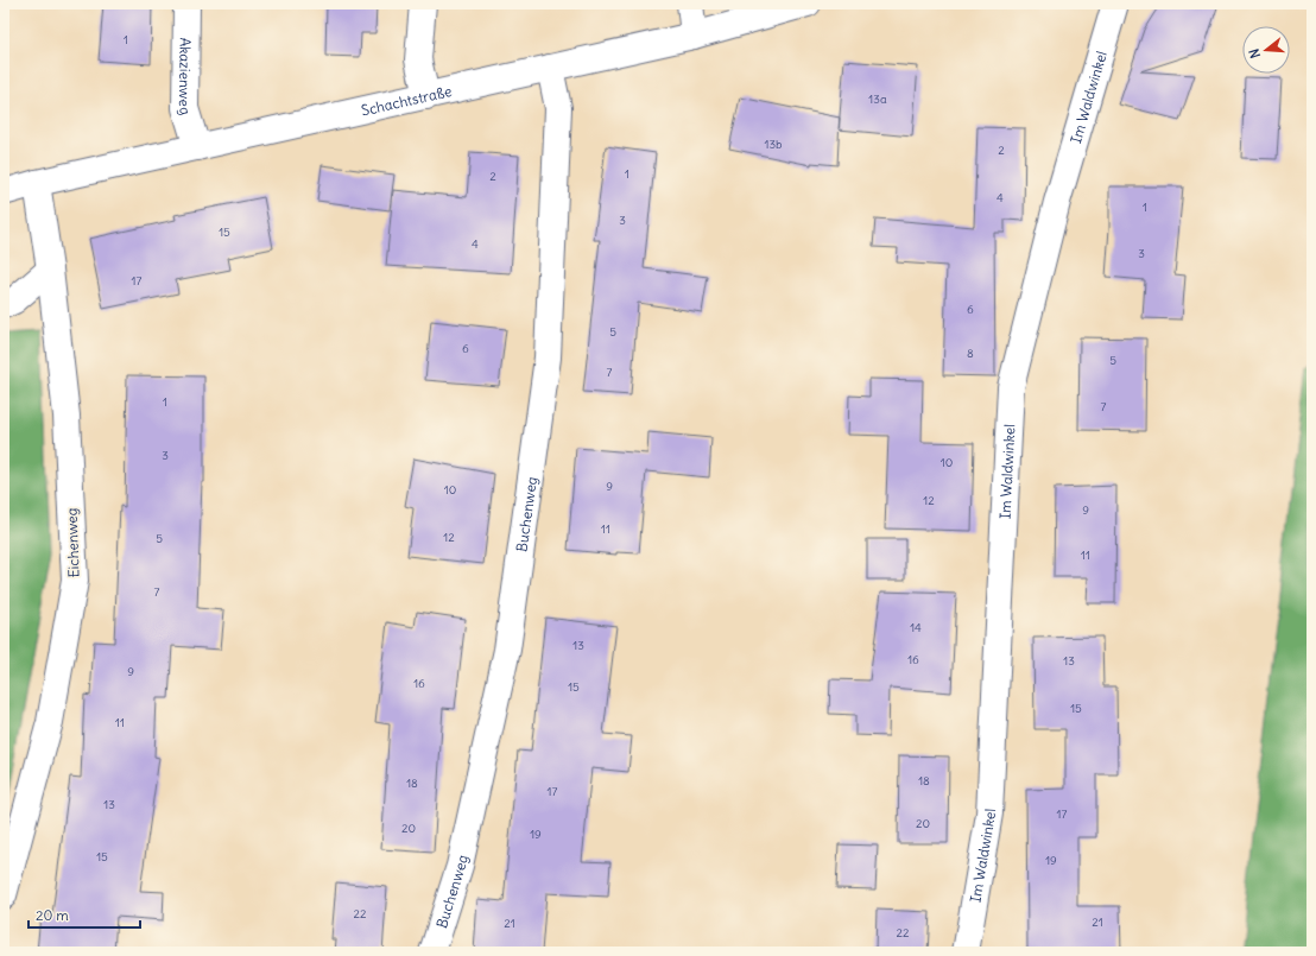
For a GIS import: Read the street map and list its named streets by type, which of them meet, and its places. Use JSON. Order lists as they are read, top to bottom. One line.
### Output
{"streets":{"street":["Akazienweg","Im Waldwinkel","Schachtstraße","Buchenweg","Eichenweg"]},"crossings":[["Akazienweg","Schachtstraße"],["Schachtstraße","Buchenweg"],["Schachtstraße","Eichenweg"]],"house_numbers":["1","13a","13b","2","1","2","4","1","3","15","4","3","17","6","5","6","8","5","7","1","7","3","10","9","10","12","9","11","12","5","11","7","14","13","16","13","9","16","15","15","11","18","18","17","13","17","20","20","19","15","19","22","21","21","22"],"scale_bar":"20 m","north":"left"}
